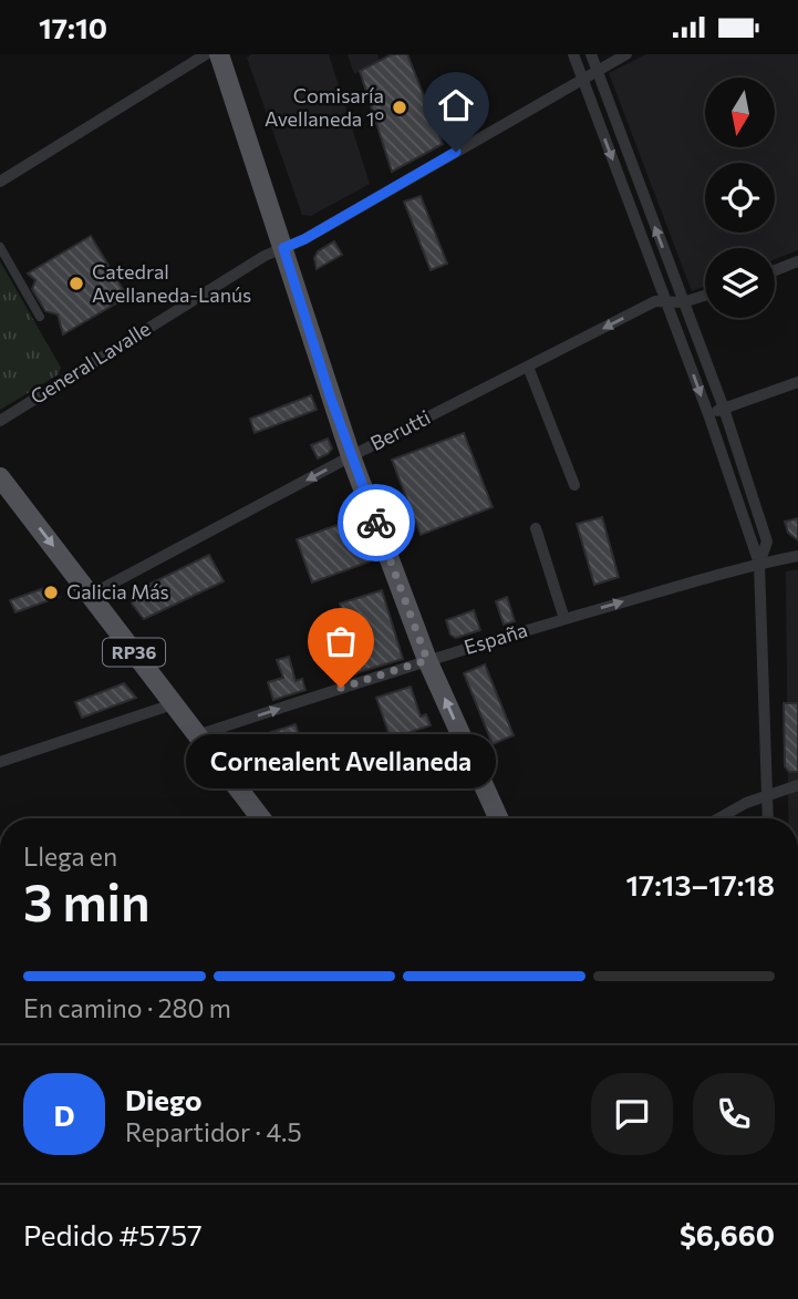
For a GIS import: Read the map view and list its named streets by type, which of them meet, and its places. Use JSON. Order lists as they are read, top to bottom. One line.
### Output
{"streets":{"main road":["RP36"],"street":["General Lavalle","Berutti","España"]},"crossings":[["Berutti","RP36"],["España","RP36"]],"one_way":["Berutti","España"],"places":["Comisaría Avellaneda 1°","Catedral Avellaneda-Lanús","Galicia Más","Cornealent Avellaneda"],"north":"bottom","page":{"status":"17:10","bubble":"Cornealent Avellaneda","heading":["3 min","Llega en","17:13–17:18"],"panel":["Diego","Repartidor · 4.5","Pedido #5757","$6,660"],"bar":"En camino · 280 m","round":"D"}}
